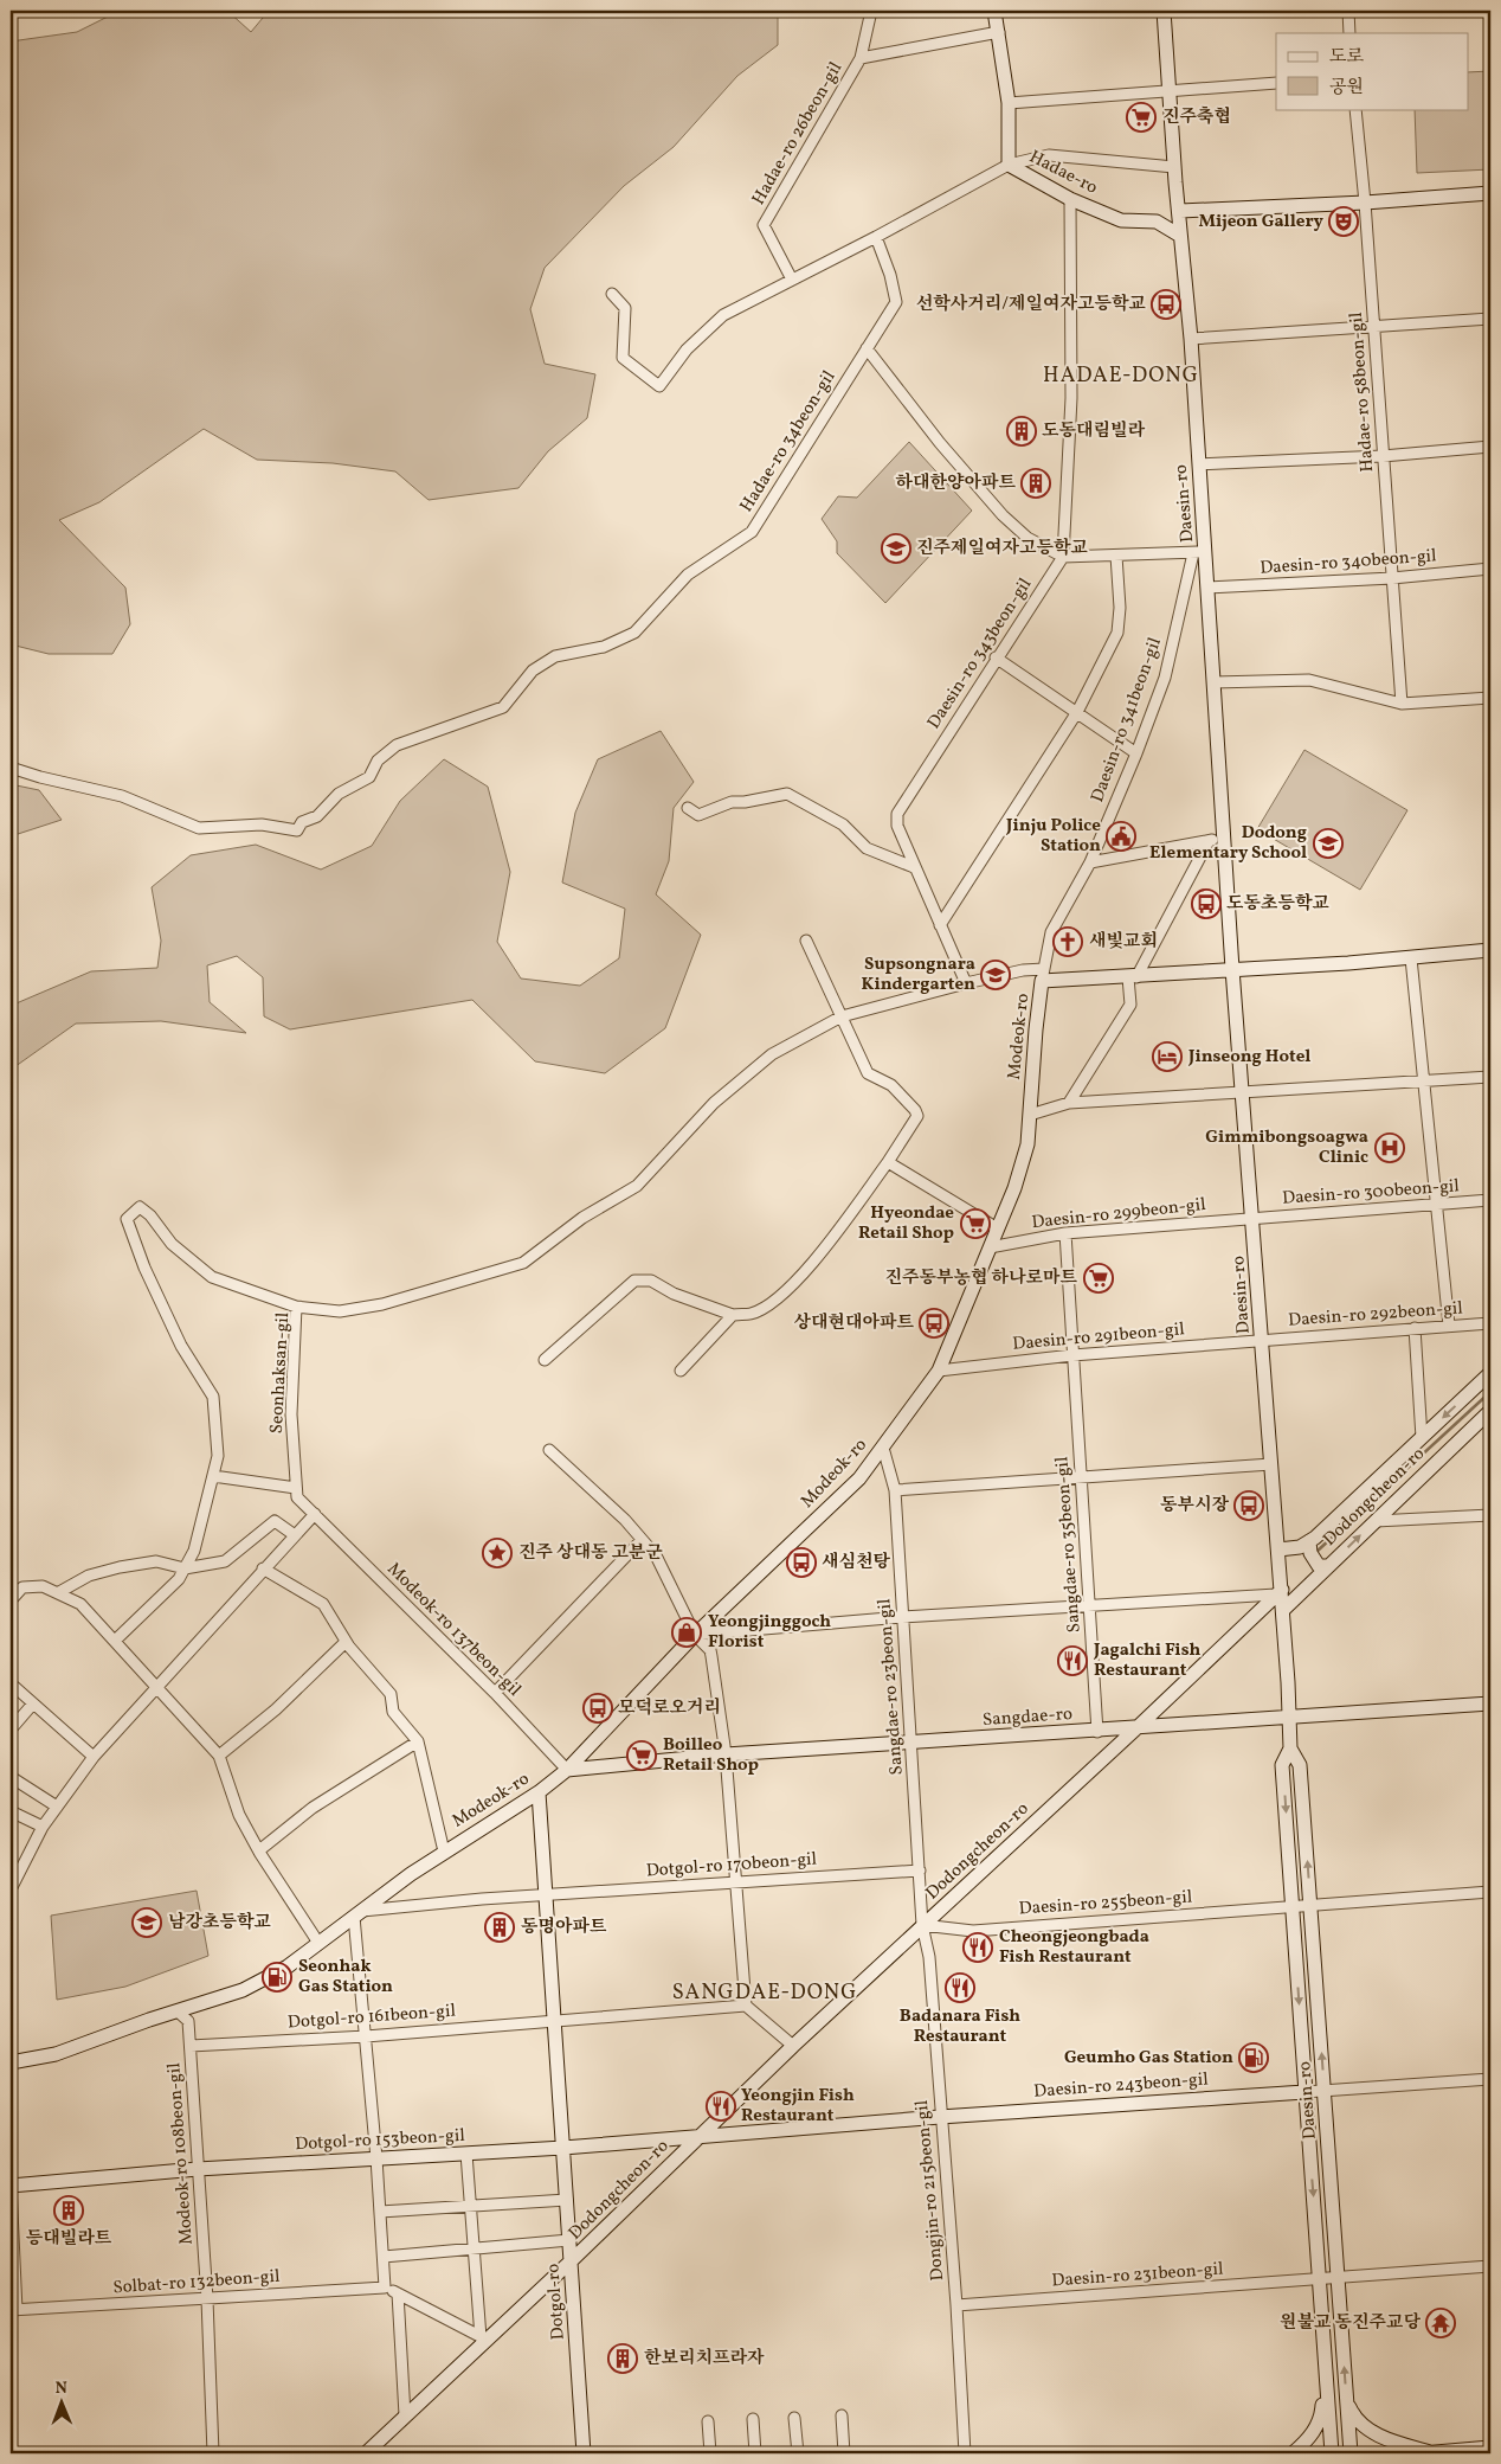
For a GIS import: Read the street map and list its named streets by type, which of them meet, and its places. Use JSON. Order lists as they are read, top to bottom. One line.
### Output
{"streets":{"street":["Hadae-ro 26beon-gil","Hadae-ro","Hadae-ro 58beon-gil","Hadae-ro 34beon-gil","Daesin-ro","Daesin-ro 340beon-gil","Daesin-ro 343beon-gil","Daesin-ro 341beon-gil","Modeok-ro","Daesin-ro 300beon-gil","Daesin-ro 299beon-gil","Daesin-ro 292beon-gil","Daesin-ro 291beon-gil","Seonhaksan-gil","Dodongcheon-ro","Sangdae-ro 35beon-gil","Modeok-ro 137beon-gil","Sangdae-ro 23beon-gil","Sangdae-ro","Dotgol-ro 170beon-gil","Daesin-ro 255beon-gil","Dotgol-ro 161beon-gil","Daesin-ro 243beon-gil","Dotgol-ro 153beon-gil","Modeok-ro 108beon-gil","Dongjin-ro 215beon-gil","Daesin-ro 231beon-gil","Solbat-ro 132beon-gil","Dotgol-ro"]},"crossings":[["Hadae-ro 26beon-gil","Hadae-ro"],["Hadae-ro","Daesin-ro"],["Hadae-ro 58beon-gil","Daesin-ro 340beon-gil"],["Daesin-ro","Daesin-ro 340beon-gil"],["Daesin-ro","Daesin-ro 341beon-gil"],["Daesin-ro","Modeok-ro"],["Daesin-ro","Daesin-ro 300beon-gil"],["Daesin-ro","Daesin-ro 299beon-gil"],["Daesin-ro","Daesin-ro 292beon-gil"],["Daesin-ro","Daesin-ro 291beon-gil"],["Daesin-ro","Dodongcheon-ro"],["Daesin-ro","Sangdae-ro"],["Daesin-ro","Daesin-ro 255beon-gil"],["Daesin-ro","Daesin-ro 243beon-gil"],["Daesin-ro","Daesin-ro 231beon-gil"],["Daesin-ro 343beon-gil","Seonhaksan-gil"],["Daesin-ro 341beon-gil","Modeok-ro"],["Daesin-ro 341beon-gil","Seonhaksan-gil"],["Modeok-ro","Daesin-ro 299beon-gil"],["Modeok-ro","Daesin-ro 291beon-gil"],["Modeok-ro","Seonhaksan-gil"],["Modeok-ro","Modeok-ro 137beon-gil"],["Modeok-ro","Sangdae-ro 23beon-gil"],["Modeok-ro","Sangdae-ro"],["Modeok-ro","Modeok-ro 108beon-gil"],["Modeok-ro","Dotgol-ro"],["Daesin-ro 300beon-gil","Daesin-ro 299beon-gil"],["Daesin-ro 299beon-gil","Sangdae-ro 35beon-gil"],["Daesin-ro 292beon-gil","Daesin-ro 291beon-gil"],["Daesin-ro 291beon-gil","Sangdae-ro 35beon-gil"],["Dodongcheon-ro","Sangdae-ro 23beon-gil"],["Dodongcheon-ro","Sangdae-ro"],["Dodongcheon-ro","Daesin-ro 255beon-gil"],["Dodongcheon-ro","Dongjin-ro 215beon-gil"],["Dodongcheon-ro","Dotgol-ro"],["Sangdae-ro 35beon-gil","Sangdae-ro"],["Modeok-ro 137beon-gil","Sangdae-ro"],["Sangdae-ro 23beon-gil","Sangdae-ro"],["Sangdae-ro 23beon-gil","Dotgol-ro 170beon-gil"],["Sangdae-ro 23beon-gil","Daesin-ro 255beon-gil"],["Sangdae-ro 23beon-gil","Dongjin-ro 215beon-gil"],["Dotgol-ro 170beon-gil","Dotgol-ro"],["Daesin-ro 255beon-gil","Dongjin-ro 215beon-gil"],["Dotgol-ro 161beon-gil","Modeok-ro 108beon-gil"],["Dotgol-ro 161beon-gil","Dotgol-ro"],["Daesin-ro 243beon-gil","Dongjin-ro 215beon-gil"],["Dotgol-ro 153beon-gil","Modeok-ro 108beon-gil"],["Dotgol-ro 153beon-gil","Dotgol-ro"],["Modeok-ro 108beon-gil","Solbat-ro 132beon-gil"],["Dongjin-ro 215beon-gil","Daesin-ro 231beon-gil"]],"districts":["HADAE-DONG","SANGDAE-DONG"],"places":{"supermarket":["진주축협","Hyeondae Retail Shop","진주동부농협 하나로마트","Boilleo Retail Shop"],"theatre":["Mijeon Gallery"],"bus stop":["선학사거리/제일여자고등학교","도동초등학교","상대현대아파트","동부시장","새심천탕","모덕로오거리"],"building":["도동대림빌라","하대한양아파트","동명아파트","등대빌라트","한보리치프라자"],"school or university":["진주제일여자고등학교","Dodong Elementary School","Supsongnara Kindergarten","남강초등학교"],"public building":["Jinju Police Station"],"church":["새빛교회"],"hotel":["Jinseong Hotel"],"hospital":["Gimmibongsoagwa Clinic"],"place":["진주 상대동 고분군"],"shop":["Yeongjinggoch Florist"],"restaurant":["Jagalchi Fish Restaurant","Cheongjeongbada Fish Restaurant","Badanara Fish Restaurant","Yeongjin Fish Restaurant"],"fuel station":["Seonhak Gas Station","Geumho Gas Station"],"temple":["원불교 동진주교당"]},"legend":["도로","공원"],"north":"top"}
